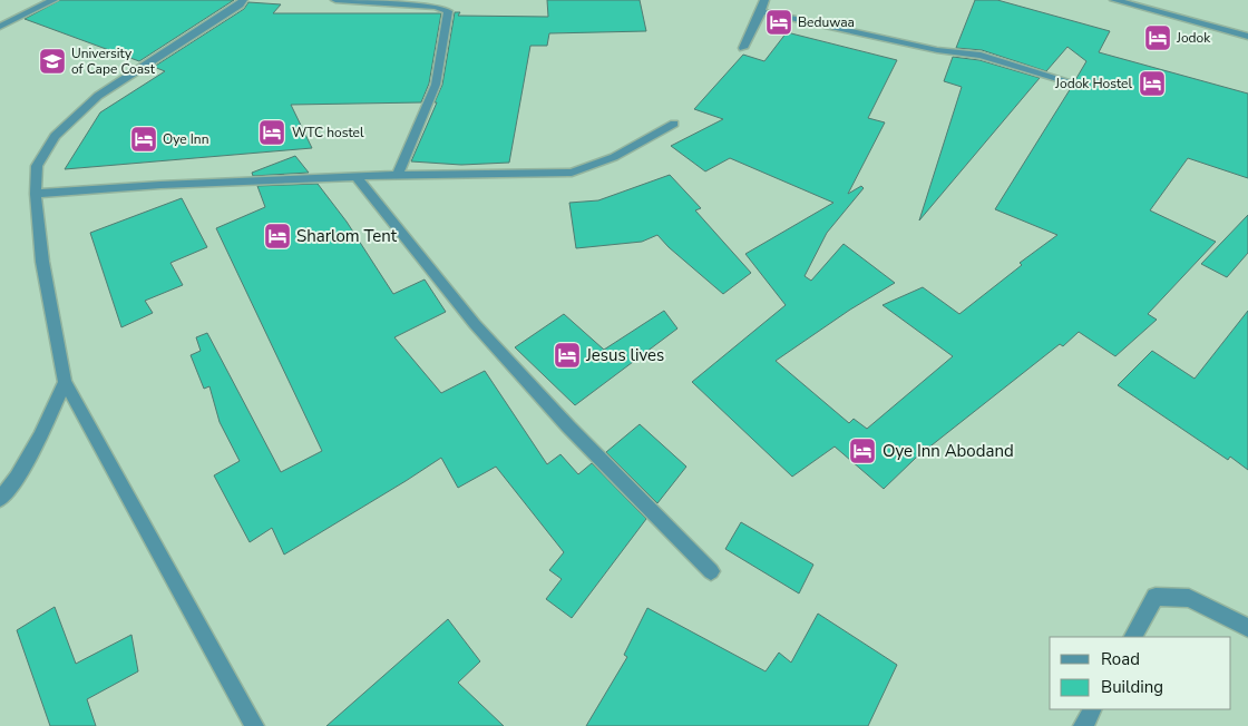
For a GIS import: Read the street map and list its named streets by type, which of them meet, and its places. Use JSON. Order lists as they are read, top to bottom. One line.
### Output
{"places":{"hotel":["Beduwaa","Jodok","Jodok Hostel","WTC hostel","Oye Inn","Sharlom Tent","Jesus lives","Oye Inn Abodand"],"school or university":["University of Cape Coast"]},"legend":["Road","Building"]}
